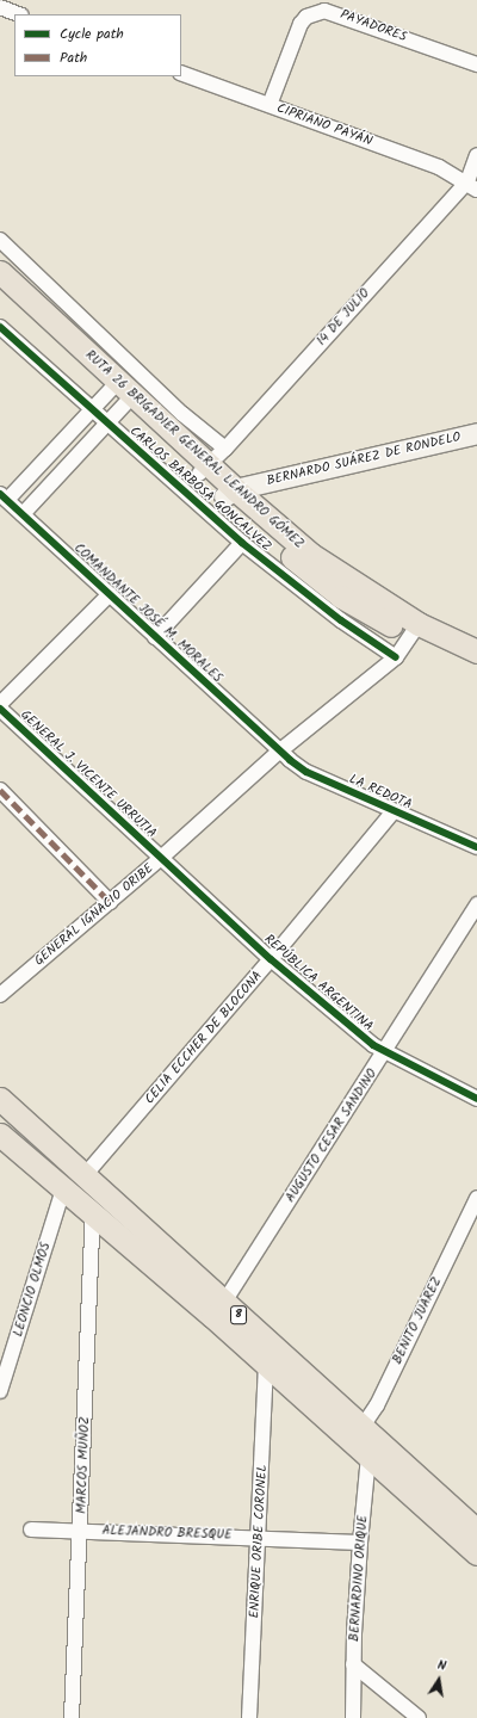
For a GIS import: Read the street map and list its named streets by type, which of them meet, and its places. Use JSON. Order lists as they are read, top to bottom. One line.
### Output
{"streets":{"main road":["RUTA 26 BRIGADIER GENERAL LEANDRO GÓMEZ","8"],"street":["PAYADORES","CIPRIANO PAYÁN","14 DE JULIO","BERNARDO SUÁREZ DE RONDELO","CARLOS BARBOSA GONCALVEZ","COMANDANTE JOSÉ M. MORALES","GENERAL J. VICENTE URRUTIA","LA REDOTA","GENERAL IGNACIO ORIBE","REPÚBLICA ARGENTINA","CELIA ECCHER DE BLOCONA","AUGUSTO CESAR SANDINO","LEONCIO OLMOS","BENITO JUAREZ","MARCOS MUÑOZ","ALEJANDRO BRESQUE","ENRIQUE ORIBE CORONEL","BERNARDINO ORIQUE"]},"crossings":[["PAYADORES","CIPRIANO PAYÁN"],["CIPRIANO PAYÁN","14 DE JULIO"],["14 DE JULIO","RUTA 26 BRIGADIER GENERAL LEANDRO GÓMEZ"],["RUTA 26 BRIGADIER GENERAL LEANDRO GÓMEZ","BERNARDO SUÁREZ DE RONDELO"],["RUTA 26 BRIGADIER GENERAL LEANDRO GÓMEZ","GENERAL IGNACIO ORIBE"],["CARLOS BARBOSA GONCALVEZ","GENERAL IGNACIO ORIBE"],["COMANDANTE JOSÉ M. MORALES","LA REDOTA"],["COMANDANTE JOSÉ M. MORALES","GENERAL IGNACIO ORIBE"],["GENERAL J. VICENTE URRUTIA","GENERAL IGNACIO ORIBE"],["GENERAL J. VICENTE URRUTIA","REPÚBLICA ARGENTINA"],["LA REDOTA","GENERAL IGNACIO ORIBE"],["LA REDOTA","CELIA ECCHER DE BLOCONA"],["GENERAL IGNACIO ORIBE","REPÚBLICA ARGENTINA"],["REPÚBLICA ARGENTINA","CELIA ECCHER DE BLOCONA"],["REPÚBLICA ARGENTINA","AUGUSTO CESAR SANDINO"],["CELIA ECCHER DE BLOCONA","8"],["AUGUSTO CESAR SANDINO","8"],["LEONCIO OLMOS","8"],["8","BENITO JUAREZ"],["8","MARCOS MUÑOZ"],["8","ENRIQUE ORIBE CORONEL"],["8","BERNARDINO ORIQUE"],["MARCOS MUÑOZ","ALEJANDRO BRESQUE"],["ALEJANDRO BRESQUE","ENRIQUE ORIBE CORONEL"],["ALEJANDRO BRESQUE","BERNARDINO ORIQUE"]],"legend":["Cycle path","Path"],"north":"top"}
